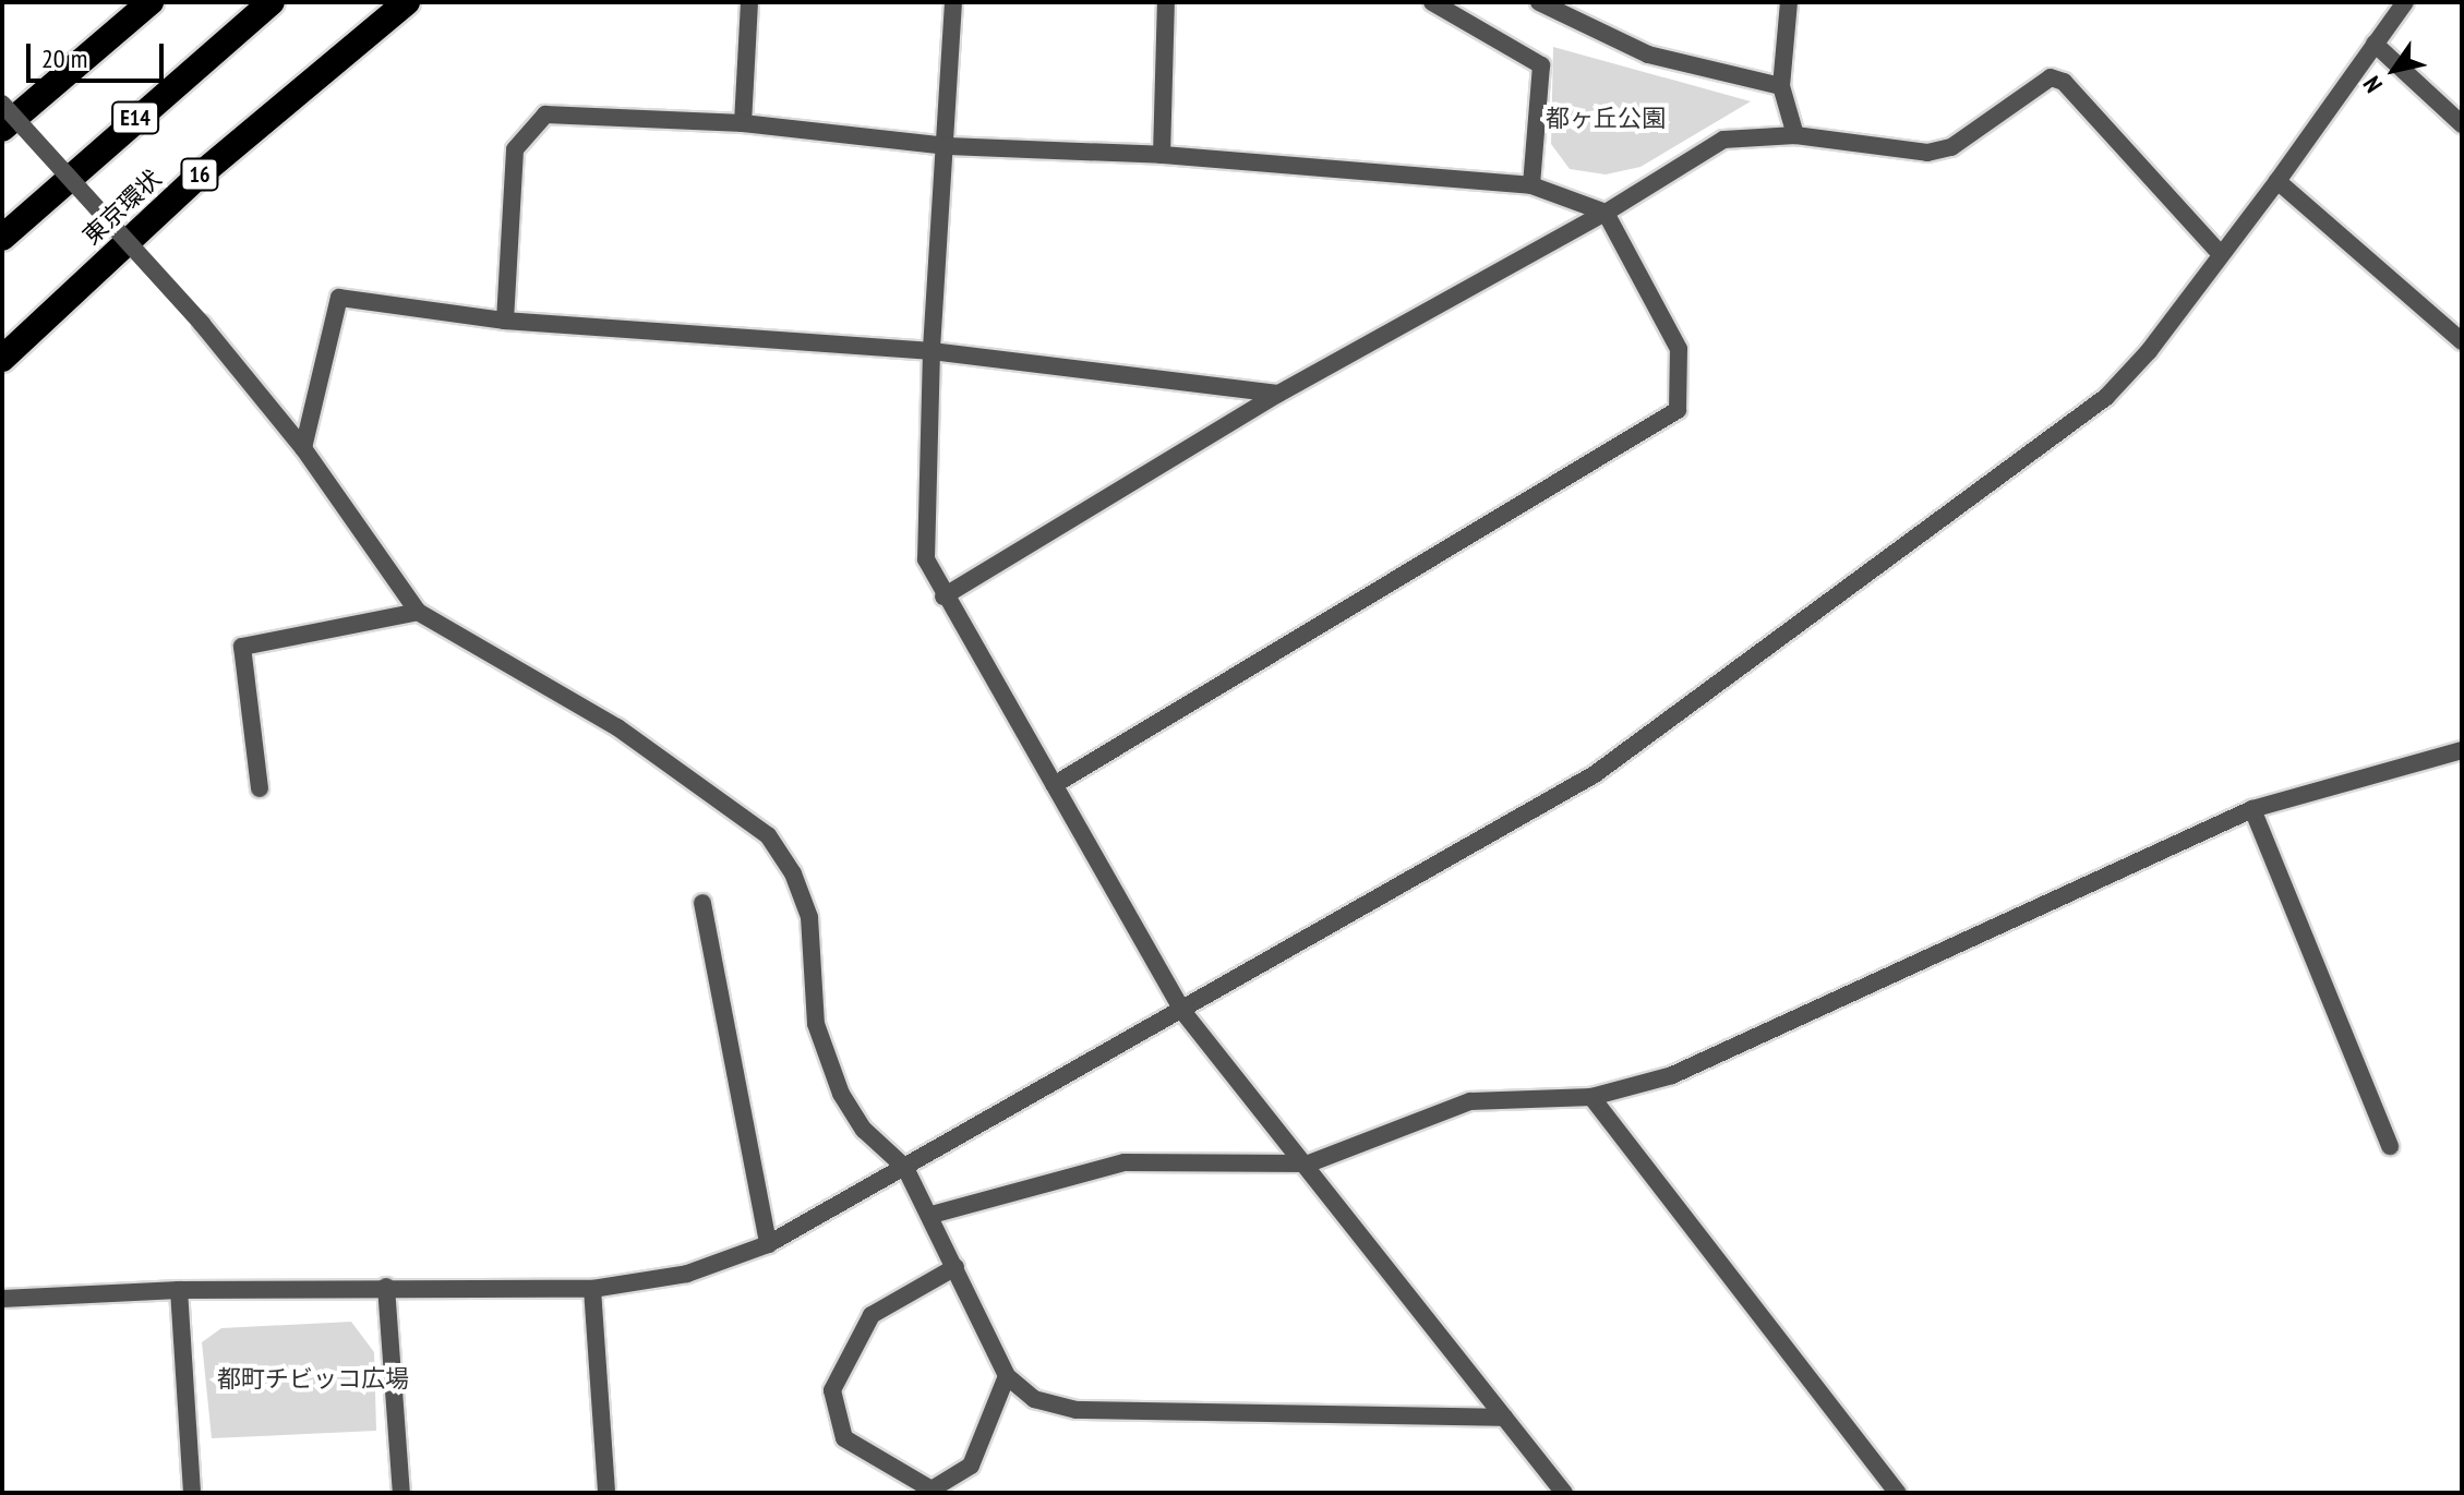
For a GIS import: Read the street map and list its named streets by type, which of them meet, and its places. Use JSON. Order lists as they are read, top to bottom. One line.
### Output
{"streets":{"highway":["E14","16","東京環状"]},"parks":["都ヶ丘公園","都町チビッコ広場"],"scale_bar":"20 m","north":"bottom left"}
